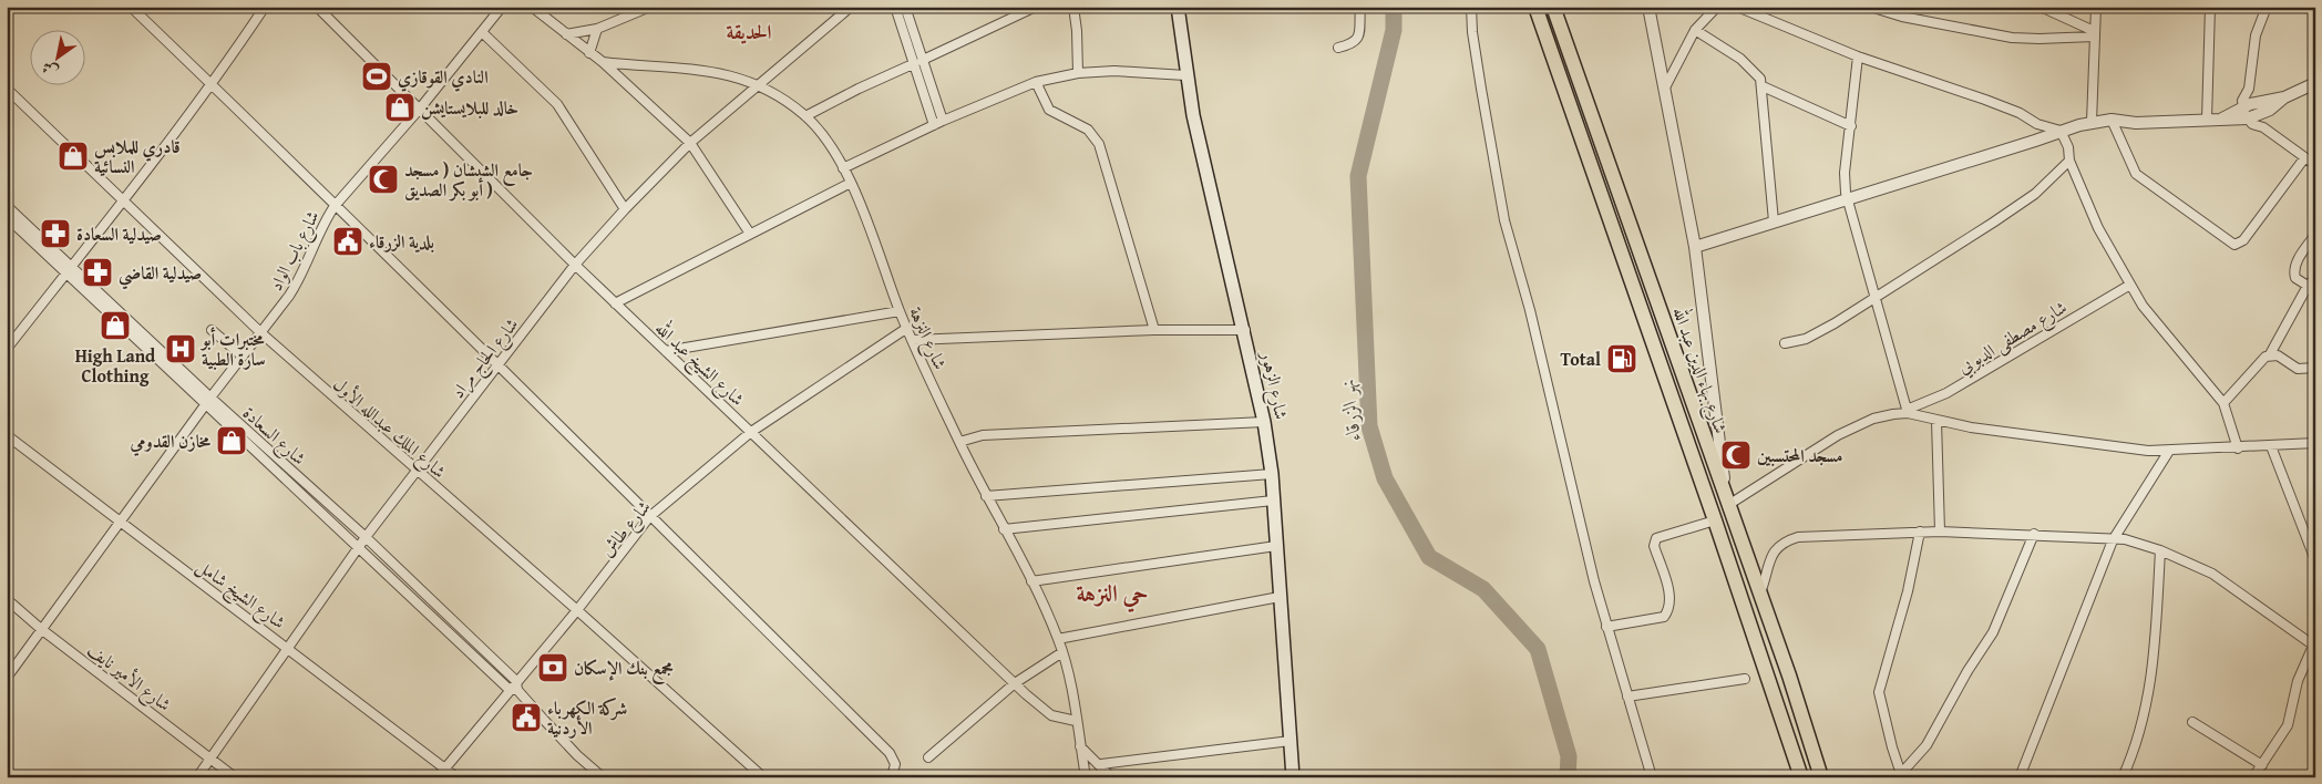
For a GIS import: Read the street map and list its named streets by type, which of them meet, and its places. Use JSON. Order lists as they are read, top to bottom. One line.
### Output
{"streets":{"main road":["شارع بهاء الدين عبد الله","شارع الزهور"],"street":["شارع باب الواد","شارع مصطفى الدبوبي","شارع النزهة","شارع الحاج مراد","شارع الشيخ عبد الله","شارع الملك عبدالله الأول","شارع السعادة","شارع طاش","شارع الشيخ شامل","شارع الأمير نايف"]},"crossings":[["شارع باب الواد","شارع الشيخ عبد الله"],["شارع باب الواد","شارع الملك عبدالله الأول"],["شارع باب الواد","شارع السعادة"],["شارع باب الواد","شارع الشيخ شامل"],["شارع باب الواد","شارع الأمير نايف"],["شارع النزهة","شارع الحاج مراد"],["شارع النزهة","شارع الشيخ عبد الله"],["شارع النزهة","شارع طاش"],["شارع الحاج مراد","شارع الشيخ عبد الله"],["شارع الحاج مراد","شارع الملك عبدالله الأول"],["شارع الحاج مراد","شارع السعادة"],["شارع الحاج مراد","شارع الشيخ شامل"],["شارع الحاج مراد","شارع الأمير نايف"],["شارع الشيخ عبد الله","شارع طاش"],["شارع الملك عبدالله الأول","شارع طاش"],["شارع السعادة","شارع طاش"],["شارع طاش","شارع الشيخ شامل"]],"districts":["الحديقة","حي النزهة"],"water":["نهر الزرقاء"],"places":{"sports":["النادي القوقازي"],"shop":["خالد للبلايستايشن","قادري للملابس النسائية","High Land Clothing","مخازن القدومي"],"mosque":["جامع الشيشان ( مسجد أبو بكر الصديق )","مسجد المحتسبين"],"pharmacy":["صيدلية السعادة","صيدلية القاضي"],"public building":["بلدية الزرقاء","شركة الكهرباء الأردنية"],"hospital":["مختبرات أبو سارة الطبية"],"fuel station":["Total"],"bank":["مجمع بنك الإسكان"]},"north":"bottom left"}
